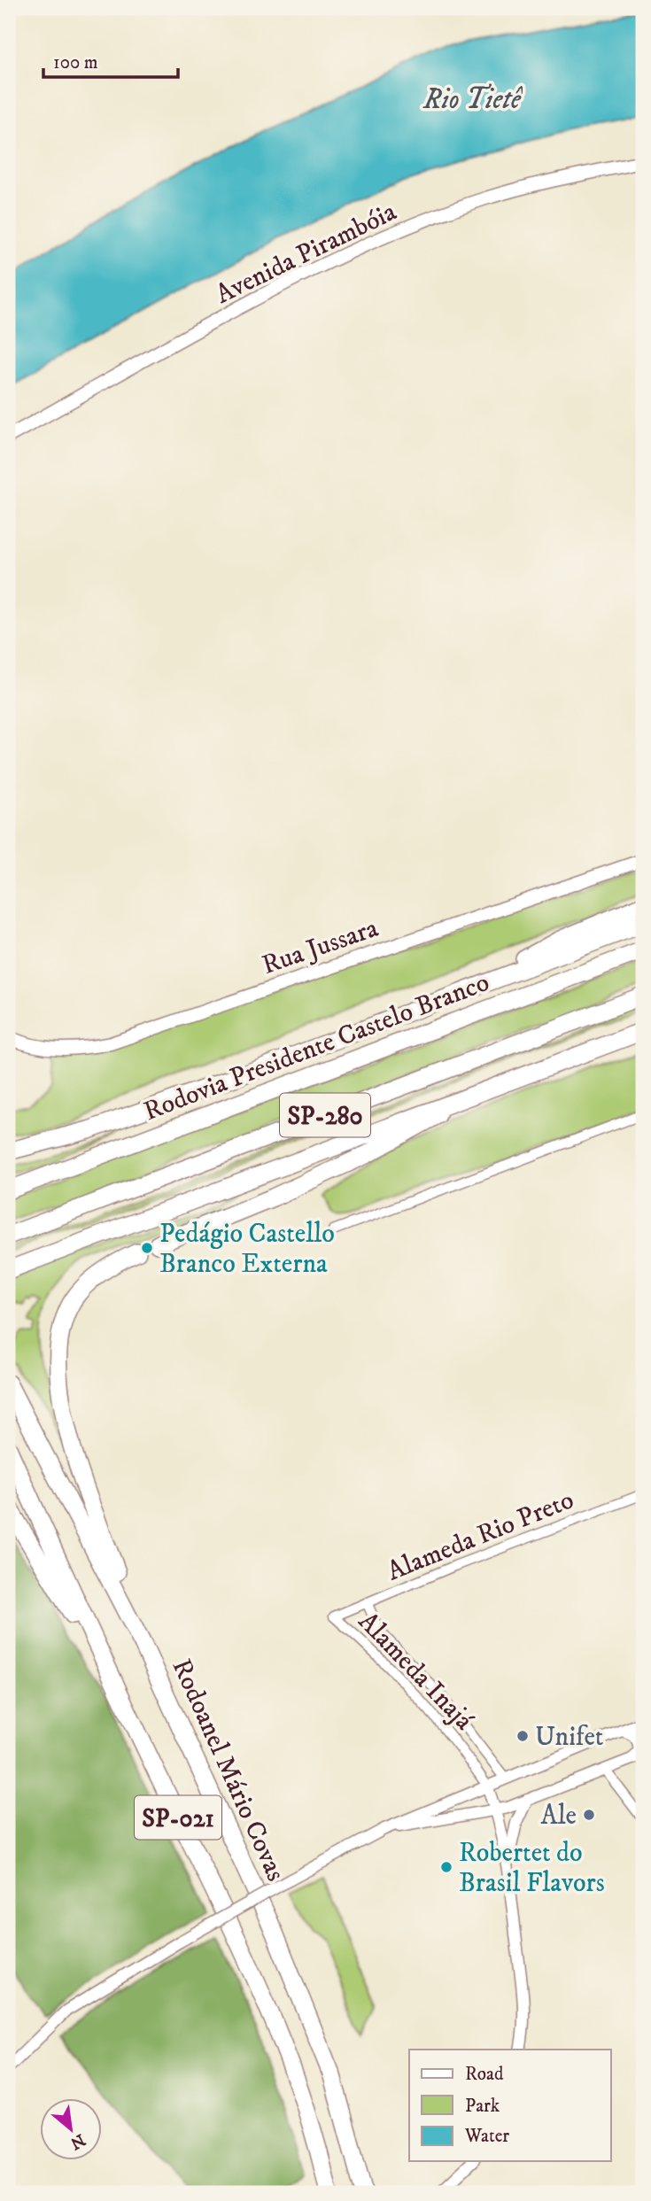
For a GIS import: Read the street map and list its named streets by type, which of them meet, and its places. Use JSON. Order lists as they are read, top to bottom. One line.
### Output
{"streets":{"highway":["Rodovia Presidente Castelo Branco","SP-280","Rodoanel Mário Covas","SP-021"],"main road":["Avenida Pirambóia","Rua Jussara"],"street":["Alameda Rio Preto","Alameda Inajá"]},"crossings":[["Alameda Rio Preto","Alameda Inajá"]],"water":["Rio Tietê"],"places":["Pedágio Castello Branco Externa","Unifet","Ale","Robertet do Brasil Flavors"],"legend":["Road","Park","Water"],"scale_bar":"100 m","north":"bottom right"}
